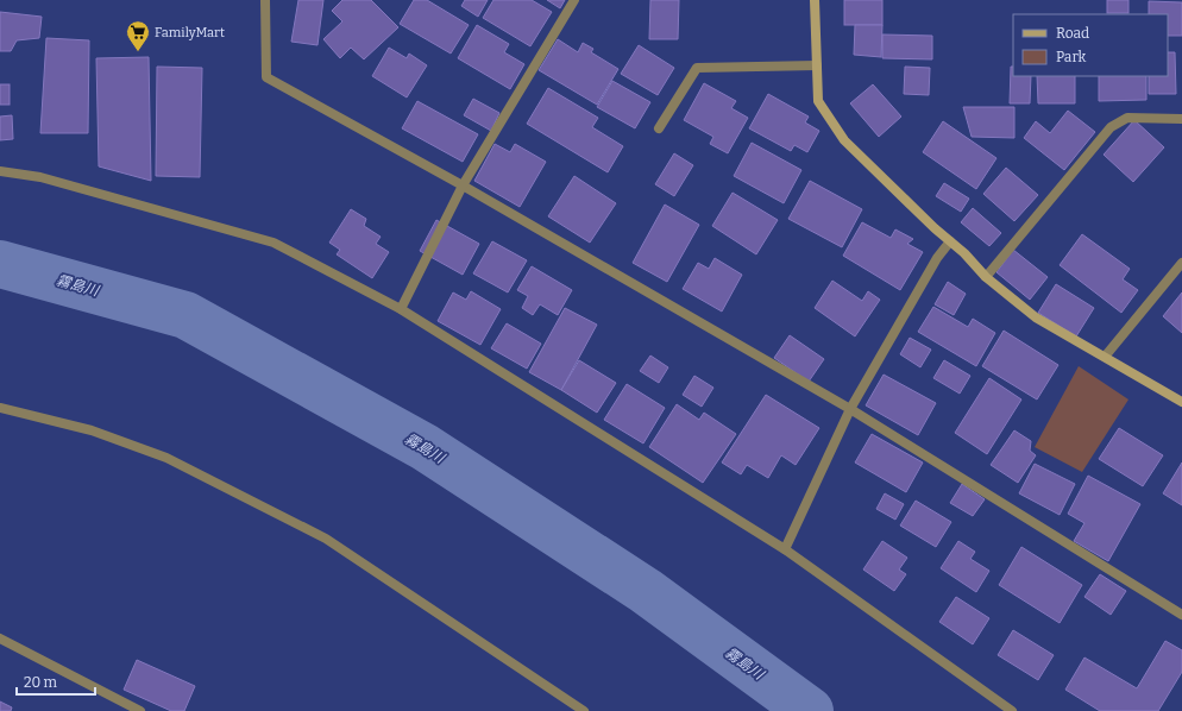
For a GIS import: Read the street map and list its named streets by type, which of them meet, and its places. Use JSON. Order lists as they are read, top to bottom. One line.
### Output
{"water":["霧島川"],"places":{"supermarket":["FamilyMart"]},"legend":["Road","Park"],"scale_bar":"20 m"}
